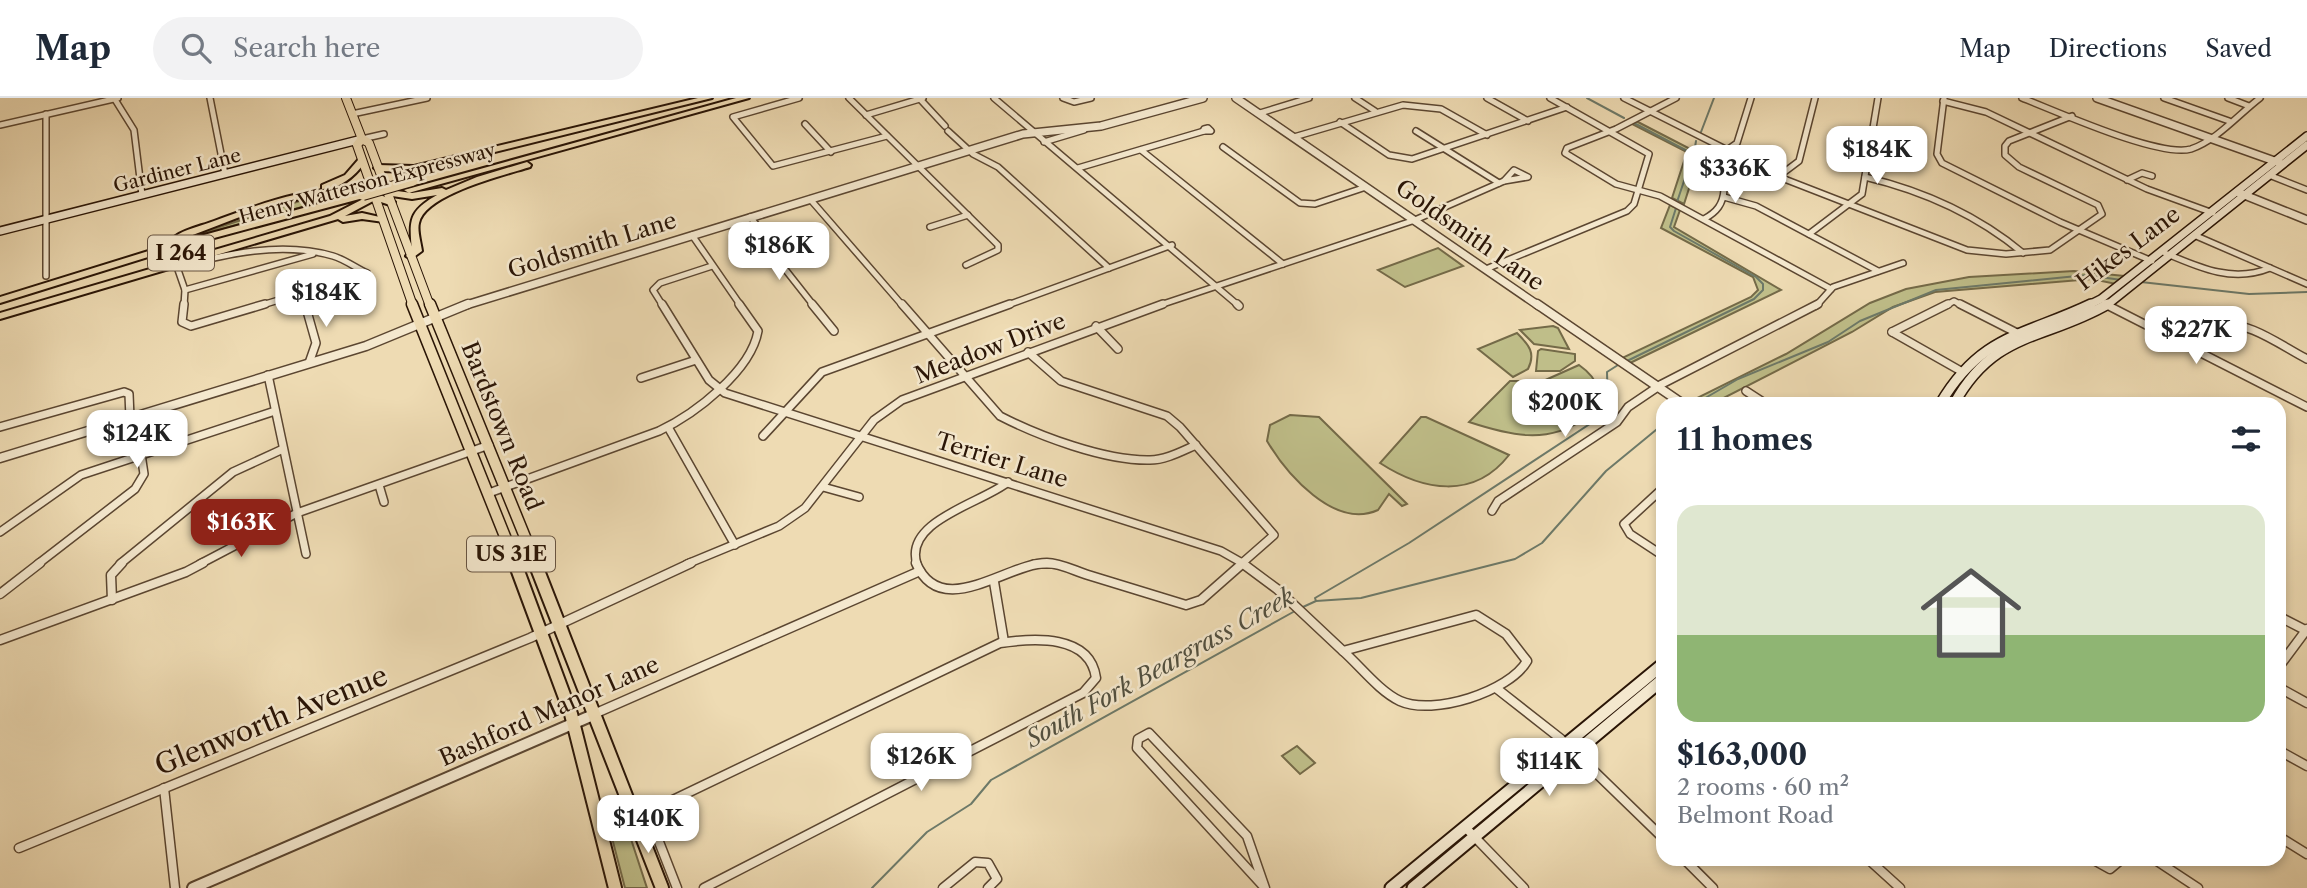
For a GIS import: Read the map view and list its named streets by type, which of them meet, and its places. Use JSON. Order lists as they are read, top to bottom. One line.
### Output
{"streets":{"highway":["Henry Watterson Expressway","I 264"],"main road":["Gardiner Lane","Hikes Lane","Bardstown Road","US 31E"],"street":["Goldsmith Lane","Meadow Drive","Terrier Lane","Bashford Manor Lane","Glenworth Avenue"]},"crossings":[["Gardiner Lane","Bardstown Road"],["Henry Watterson Expressway","Bardstown Road"],["Goldsmith Lane","Meadow Drive"],["Goldsmith Lane","Bardstown Road"],["Meadow Drive","Bardstown Road"],["Meadow Drive","Terrier Lane"],["Meadow Drive","Glenworth Avenue"],["Bardstown Road","Bashford Manor Lane"],["Bardstown Road","Glenworth Avenue"]],"water":["South Fork Beargrass Creek"],"page":{"header":"Map","search":"Search here","nav":["Map","Directions","Saved"],"price":["$184K","$336K","$186K","$184K","$227K","$200K","$124K","$163K","$126K","$114K","$140K"],"heading":"11 homes","list":[{"name":"$163,000","note":"2 rooms · 60 m² · Belmont Road"}]}}
